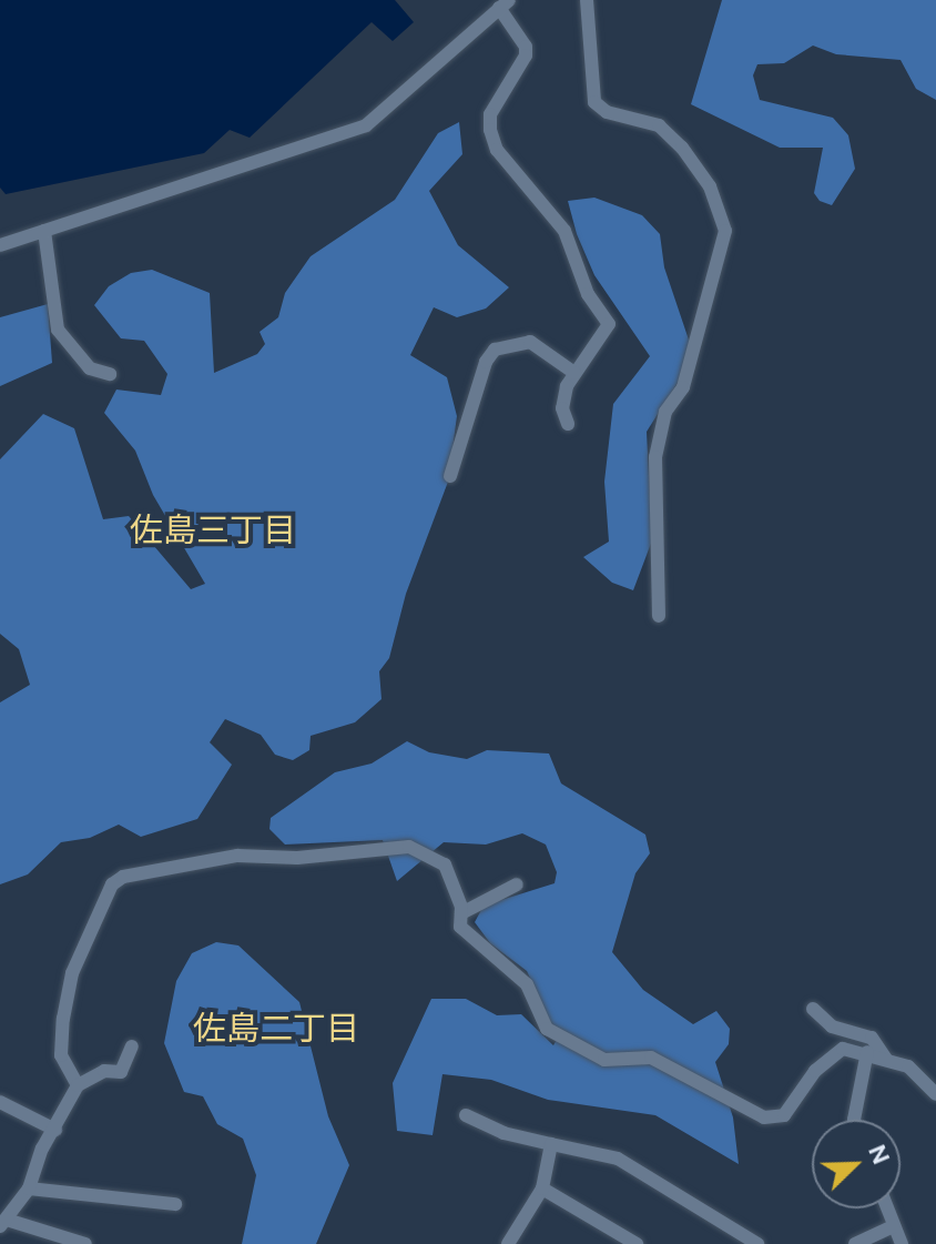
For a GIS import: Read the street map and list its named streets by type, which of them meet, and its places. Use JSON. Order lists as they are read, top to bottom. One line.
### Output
{"districts":["佐島三丁目","佐島二丁目"],"north":"top right"}
